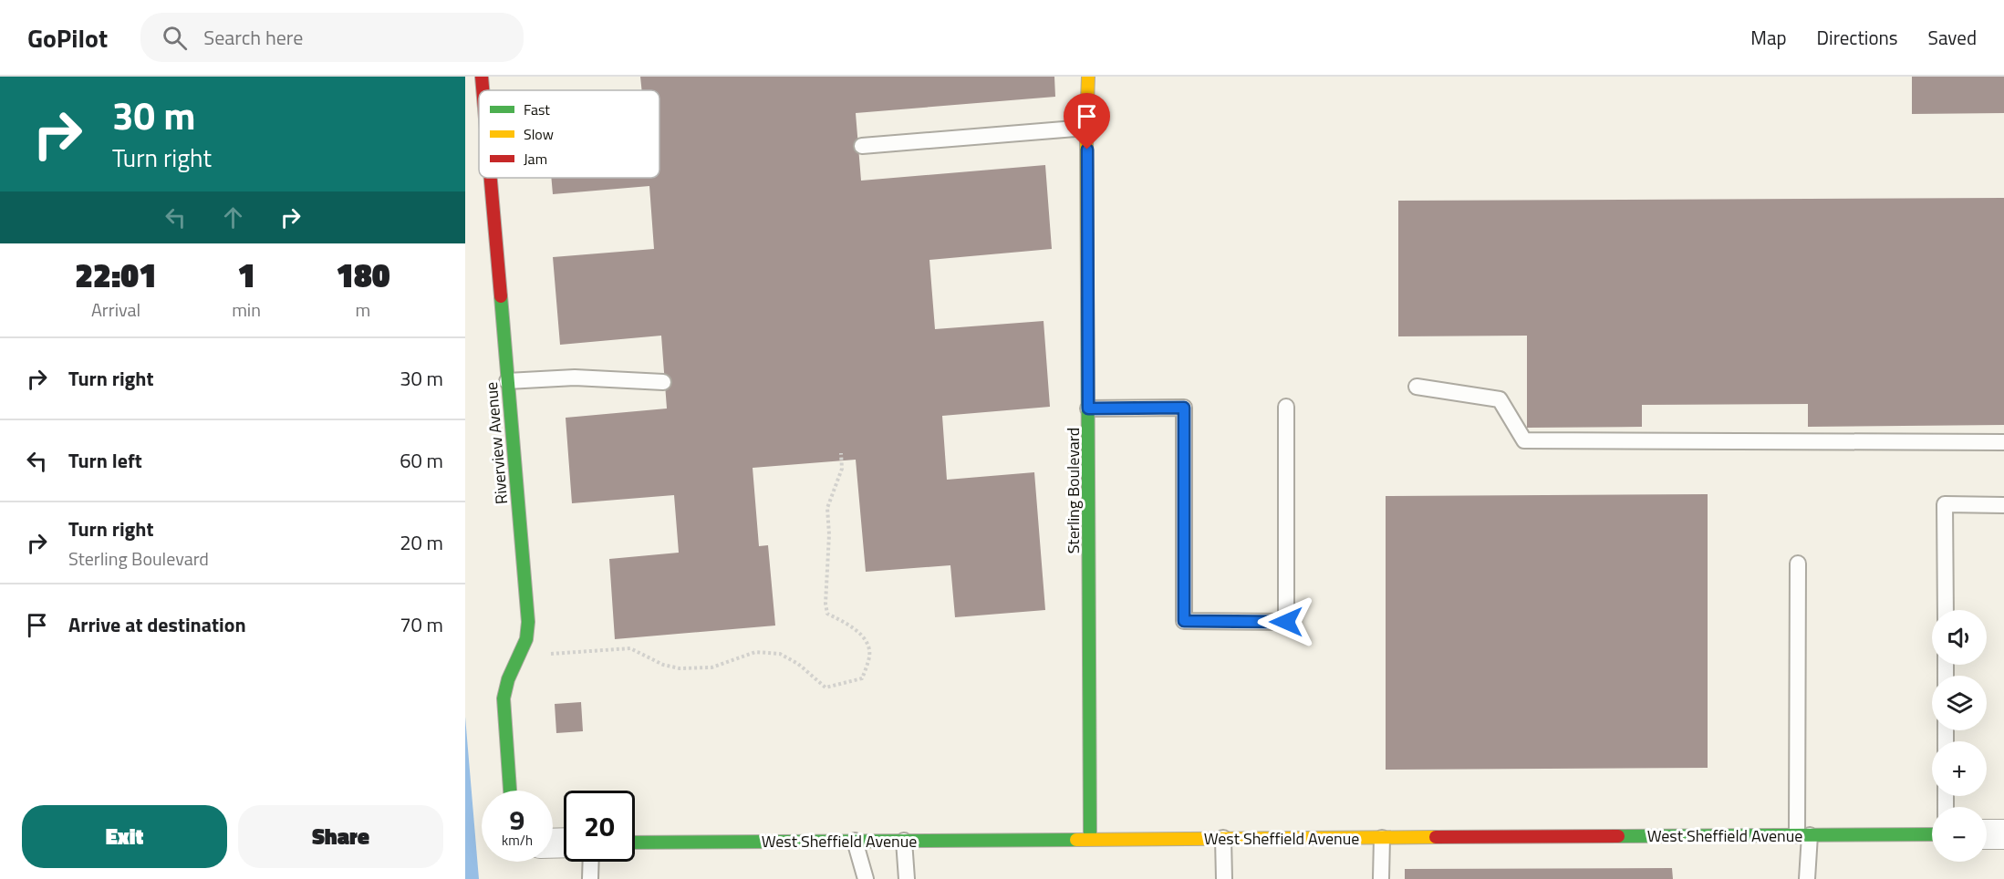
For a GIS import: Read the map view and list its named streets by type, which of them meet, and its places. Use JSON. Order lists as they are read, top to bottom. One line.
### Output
{"streets":{"street":["Riverview Avenue","Sterling Boulevard","West Sheffield Avenue"]},"crossings":[["Sterling Boulevard","West Sheffield Avenue"]],"legend":["Fast","Slow","Jam"],"page":{"header":"GoPilot","search":"Search here","nav":["Map","Directions","Saved"],"turn":["30 m","Turn right"],"eta":["22:01","Arrival","1","min","180","m"],"list":[{"name":"Turn right","value":"30 m"},{"name":"Turn left","value":"60 m"},{"name":"Turn right","note":"Sterling Boulevard","value":"20 m"},{"name":"Arrive at destination","value":"70 m"}],"map_buttons":["+","−"],"speed":"9 km/h","limit":"20","buttons":["Exit","Share"]}}
